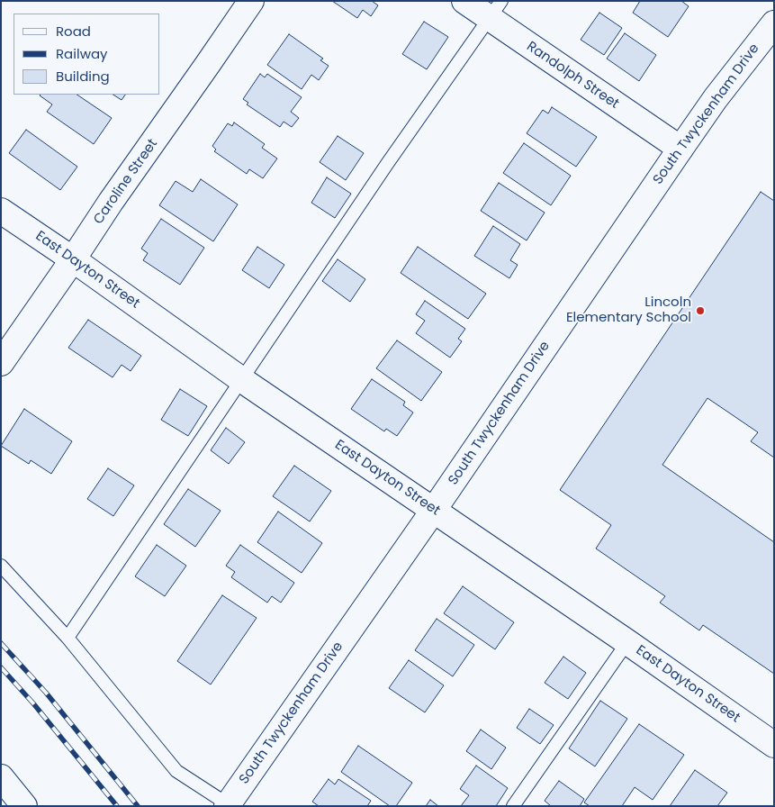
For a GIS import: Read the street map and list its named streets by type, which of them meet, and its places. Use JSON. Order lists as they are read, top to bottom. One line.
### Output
{"streets":{"street":["Randolph Street","South Twyckenham Drive","Caroline Street","East Dayton Street"]},"crossings":[["Randolph Street","South Twyckenham Drive"],["South Twyckenham Drive","East Dayton Street"],["Caroline Street","East Dayton Street"]],"places":["Lincoln Elementary School"],"legend":["Road","Railway","Building"]}
